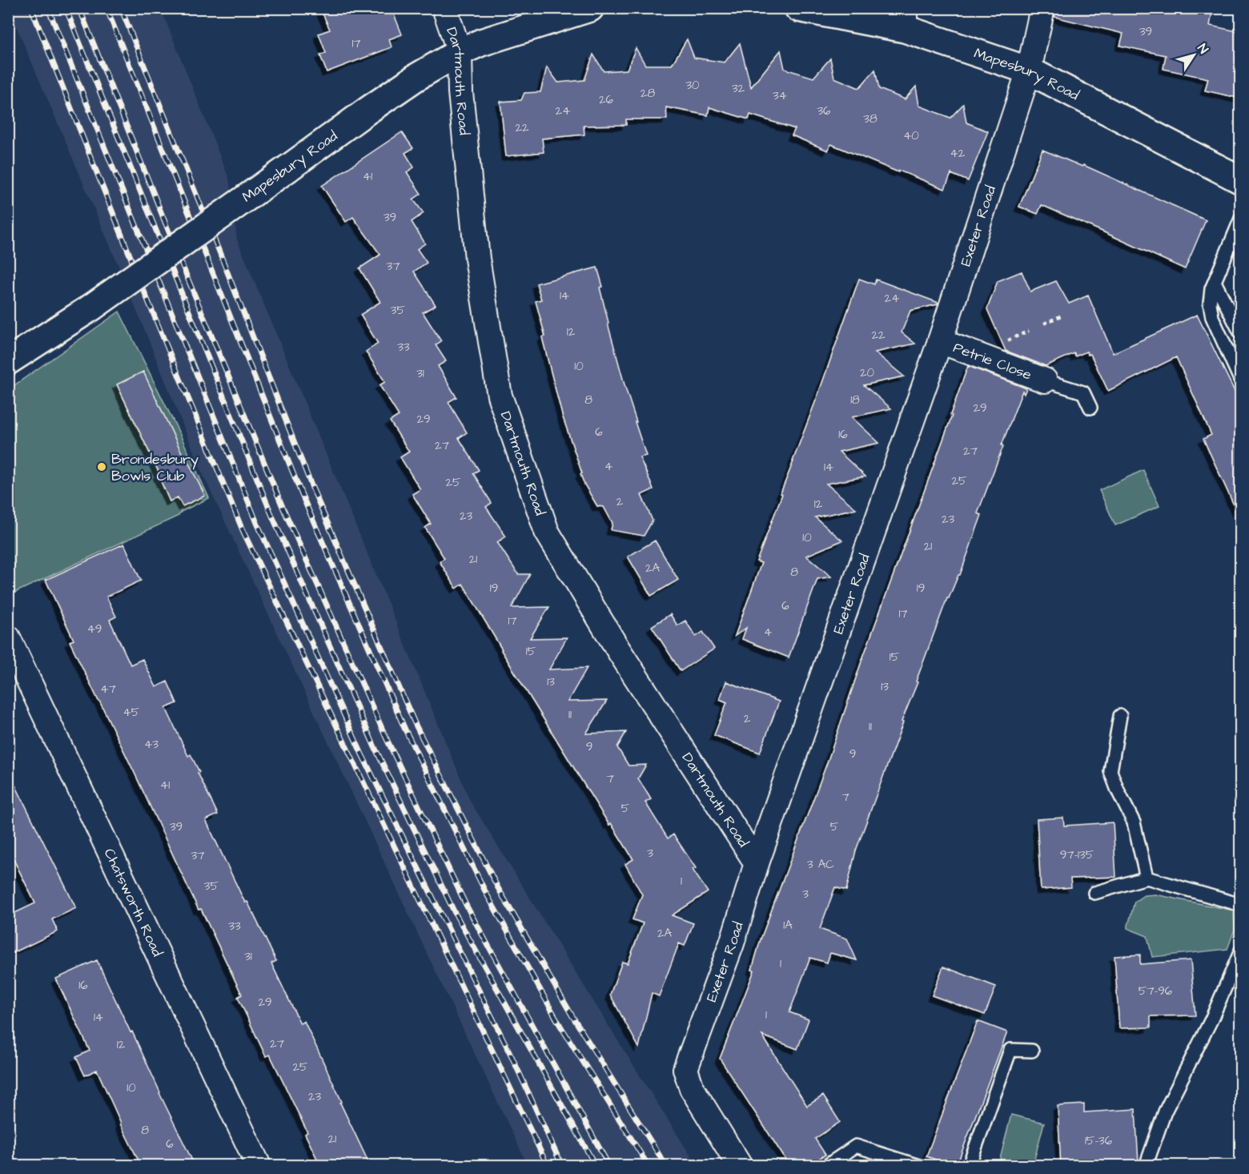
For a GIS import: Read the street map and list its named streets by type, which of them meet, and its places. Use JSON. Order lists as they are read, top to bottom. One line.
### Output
{"streets":{"street":["Mapesbury Road","Dartmouth Road","Exeter Road","Petrie Close","Chatsworth Road"]},"crossings":[["Mapesbury Road","Dartmouth Road"],["Mapesbury Road","Exeter Road"],["Dartmouth Road","Exeter Road"],["Exeter Road","Petrie Close"]],"places":["Brondesbury Bowls Club"],"house_numbers":["39","17","30","32","28","34","26","24","36","38","22","40","42","41","39","37","14","24","35","12","22","33","10","20","31","8","18","29","29","6","16","27","27","4","14","25","25","2","12","23","23","10","21","21","2A","8","19","19","6","17","17","49","4","15","15","13","13","47","45","11","2","11","43","9","9","7","41","7","5","39","5","3","97-135","37","3 AC","1","35","3","1A","33","2A","31","1","16","57-96","29","1","14","27","12","25","10","23","8","21","15-36","6"],"north":"top right"}
